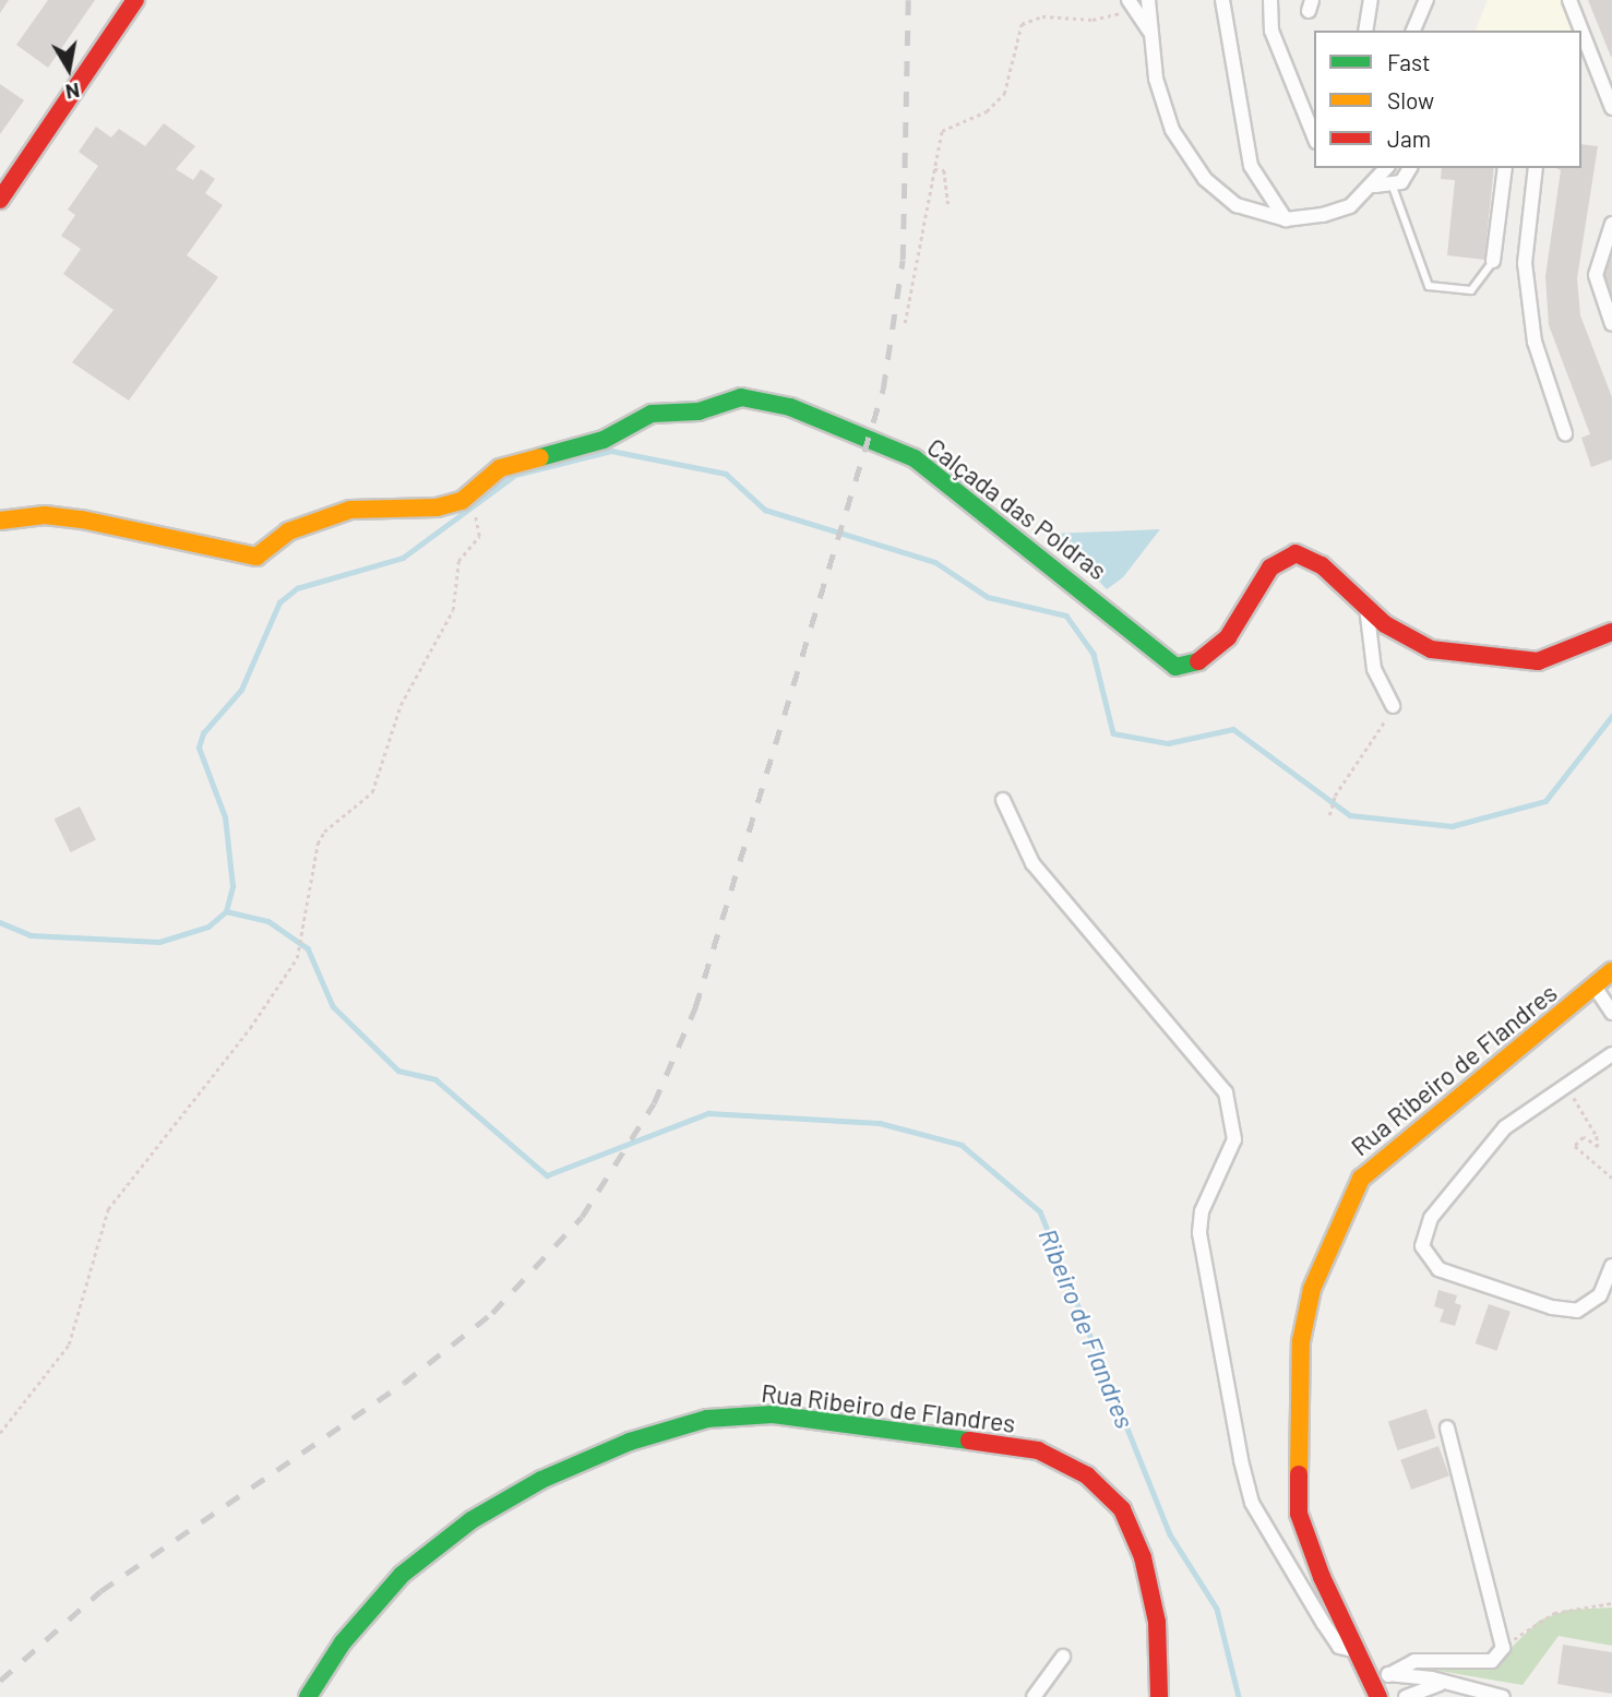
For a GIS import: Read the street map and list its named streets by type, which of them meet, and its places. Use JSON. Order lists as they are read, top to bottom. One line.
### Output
{"streets":{"main road":["Calçada das Poldras","Rua Ribeiro de Flandres"]},"water":["Ribeiro de Flandres"],"legend":["Fast","Slow","Jam"],"north":"bottom"}
